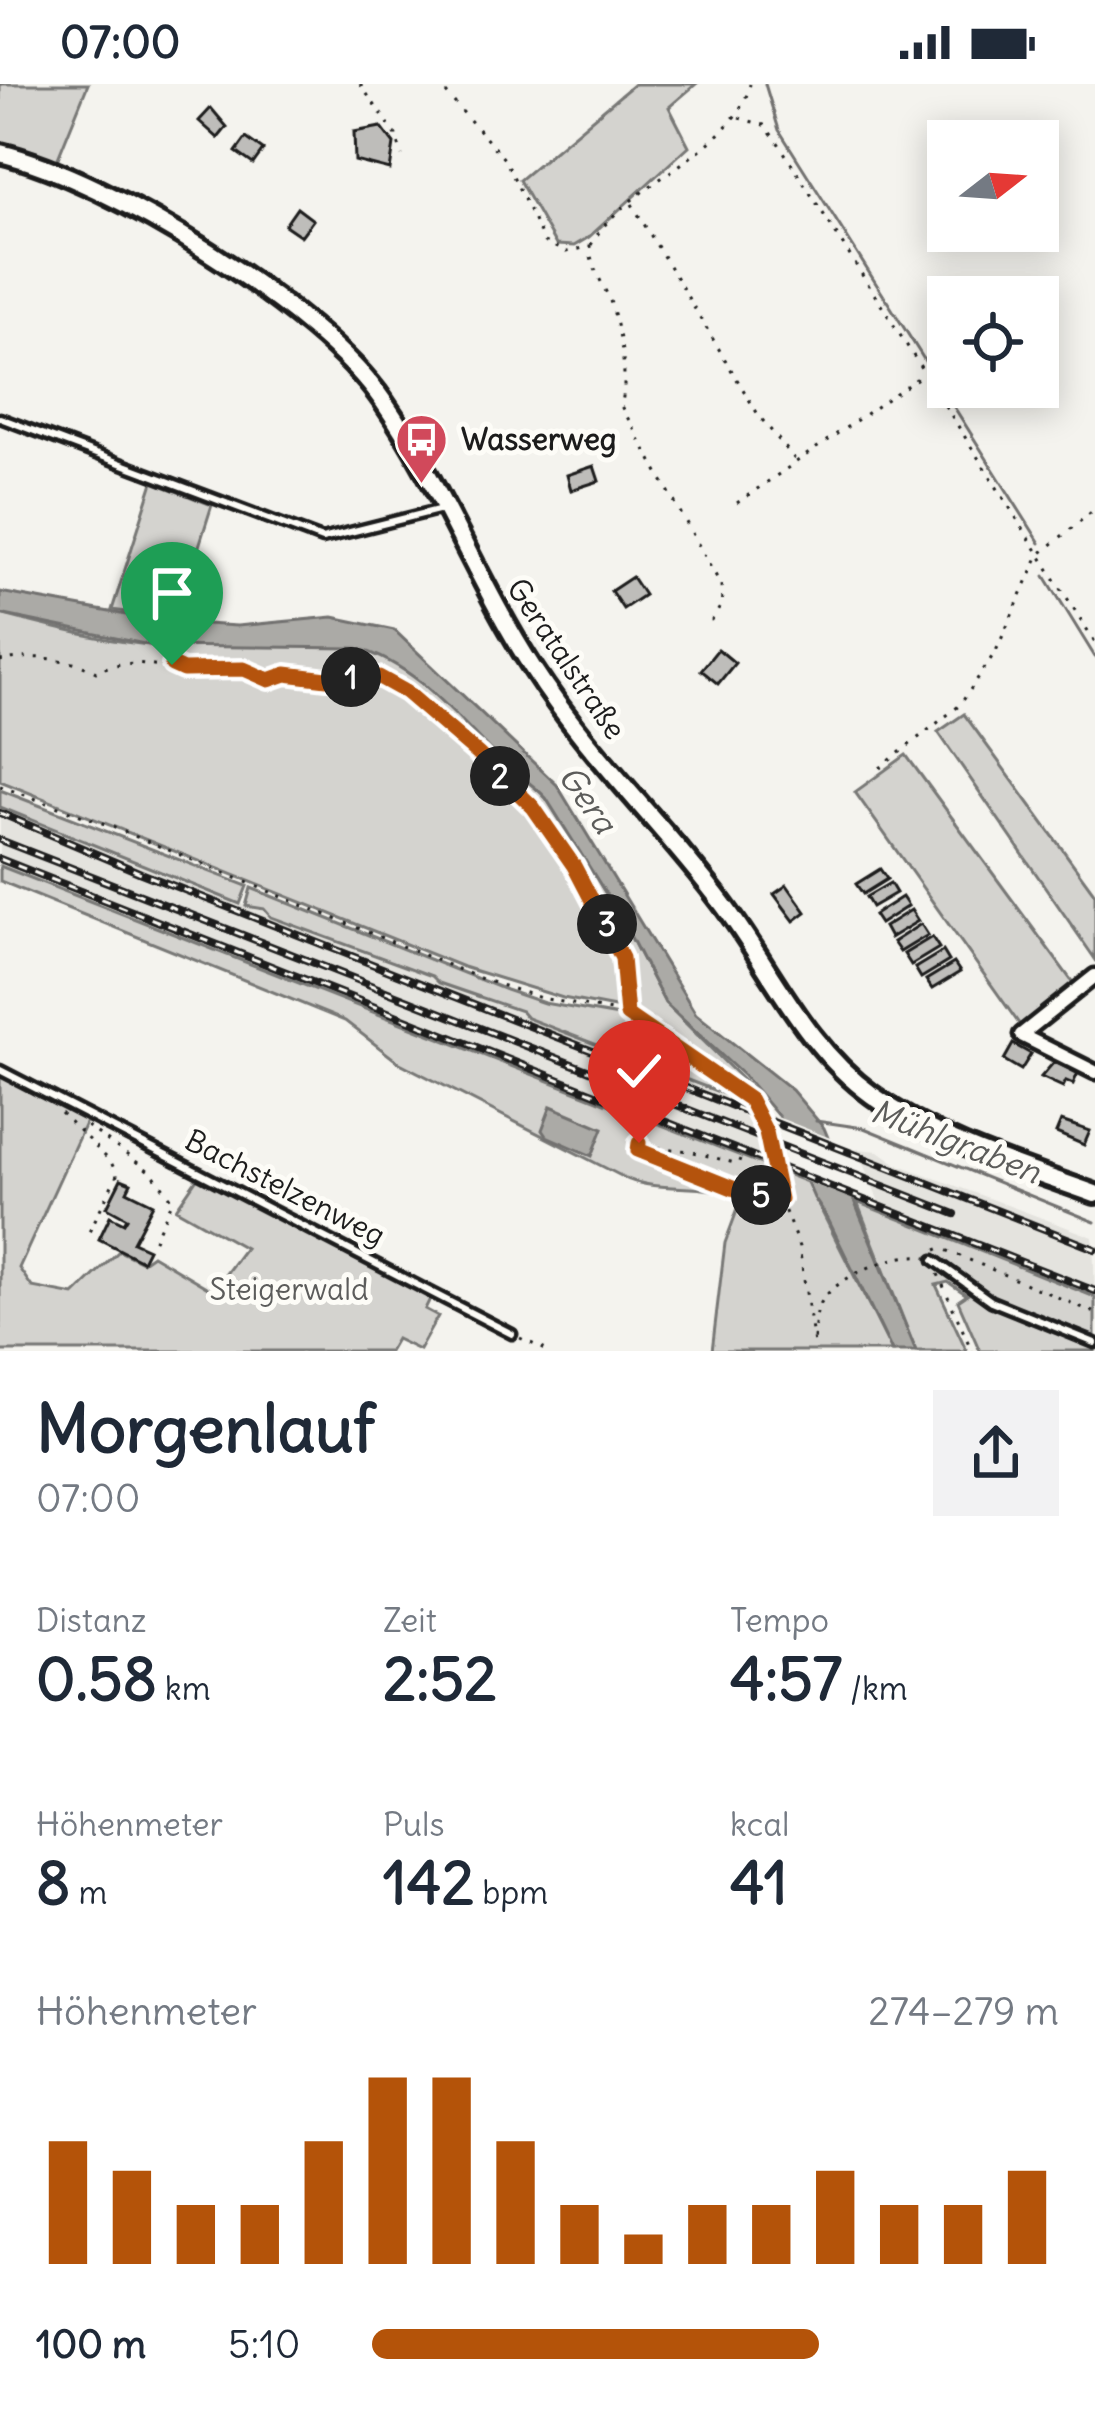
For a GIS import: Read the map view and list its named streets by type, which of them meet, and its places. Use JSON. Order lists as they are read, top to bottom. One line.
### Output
{"streets":{"street":["Geratalstraße"],"lane":["Bachstelzenweg"]},"water":["Gera","Mühlgraben"],"parks":["Steigerwald"],"places":{"bus stop":["Wasserweg"]},"north":"right","page":{"status":"07:00","pins":["1","2","3","5"],"heading":["Morgenlauf","07:00"],"stats":[["Distanz","0.58 km"],["Zeit","2:52"],["Tempo","4:57 /km"],["Höhenmeter","8 m"],["Puls","142 bpm"],["kcal","41"]],"chart":["Höhenmeter","274–279 m"],"list":[{"name":"100 m","note":"5:10"}]}}
